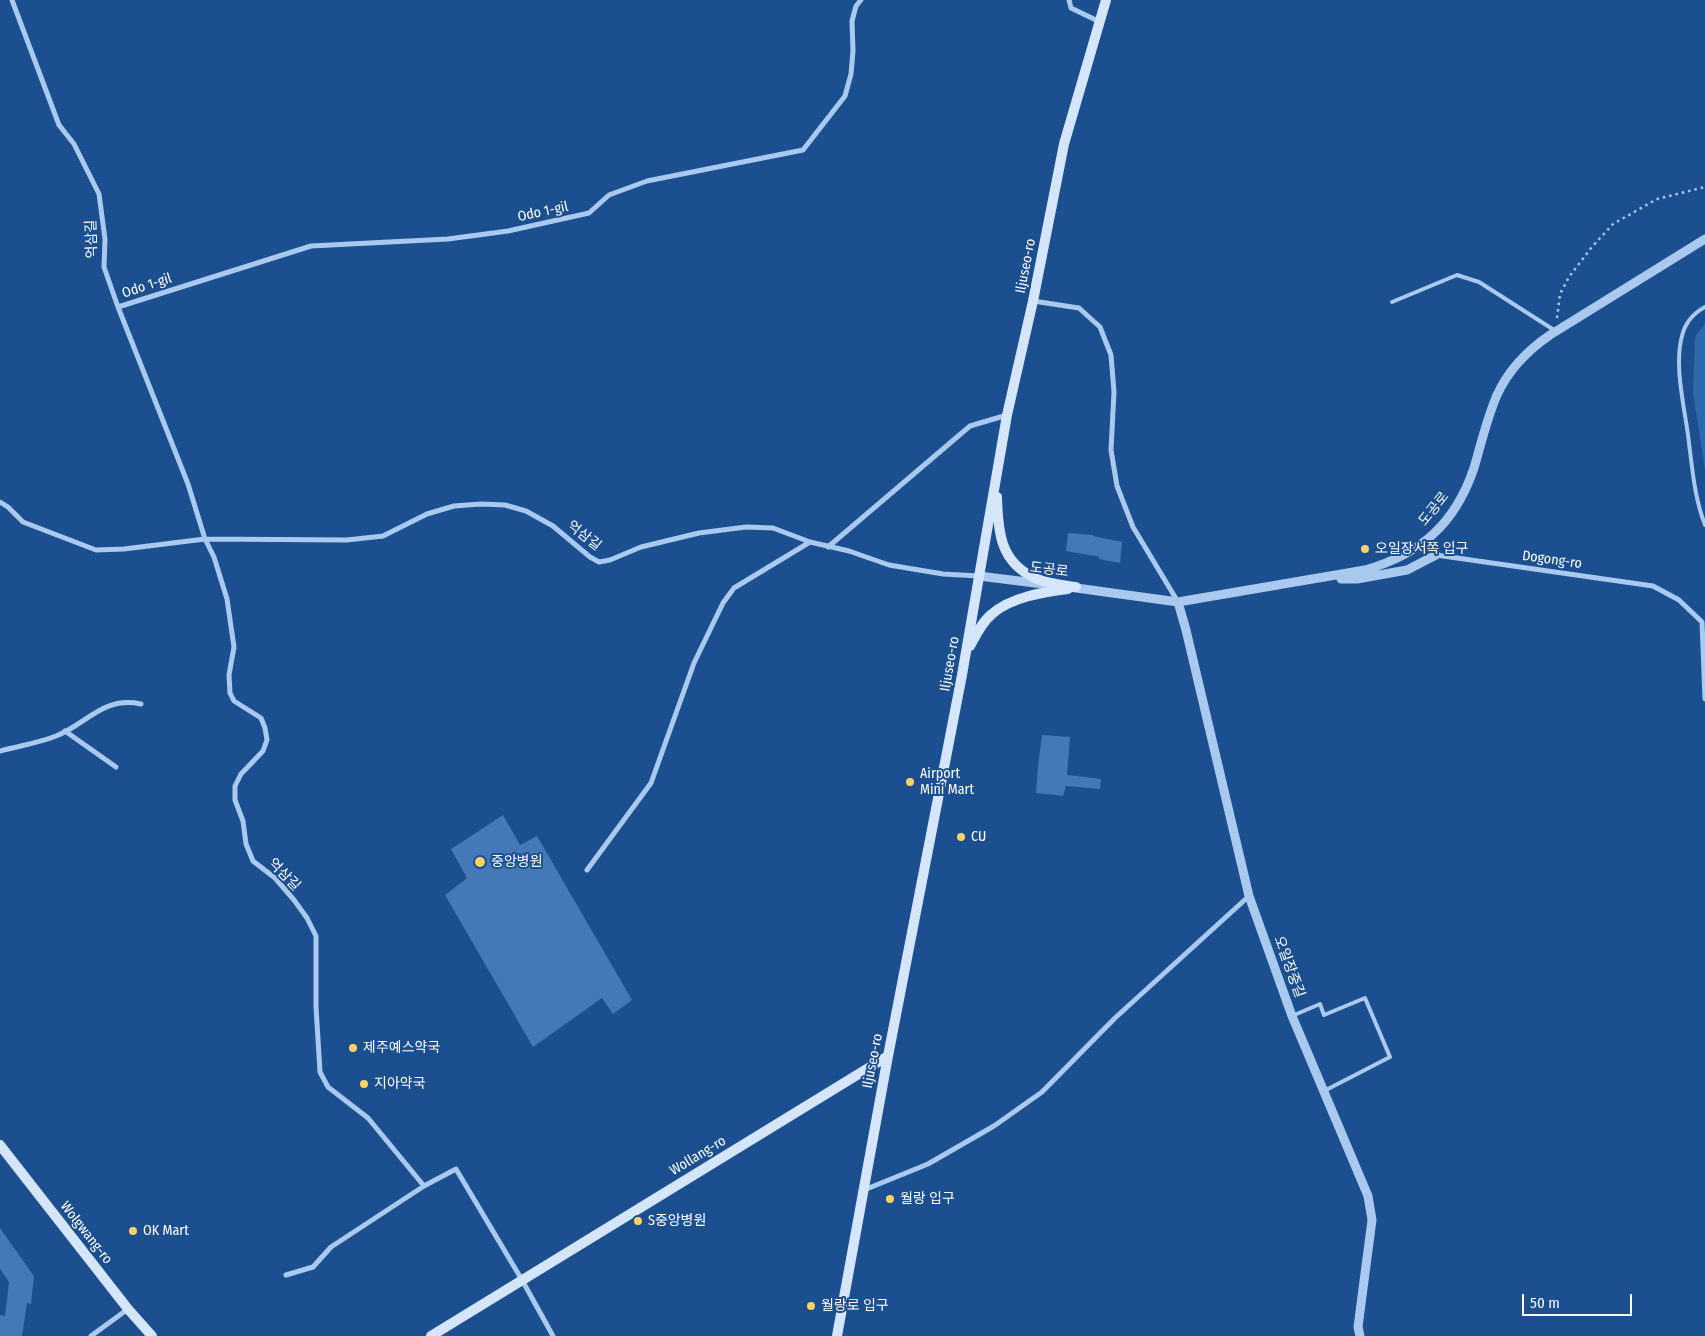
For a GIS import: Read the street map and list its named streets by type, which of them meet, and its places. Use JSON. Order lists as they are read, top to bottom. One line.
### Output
{"streets":{"main road":["Iljuseo-ro","Wollang-ro","Wolgwang-ro"],"street":["Odo 1-gil","억삼길","도공로","Dogong-ro","오일장중길"]},"crossings":[["Odo 1-gil","억삼길"],["억삼길","Iljuseo-ro"],["억삼길","도공로"],["Iljuseo-ro","도공로"],["Iljuseo-ro","Wollang-ro"],["도공로","Dogong-ro"],["도공로","오일장중길"]],"places":["오일장서쪽 입구","Airport Mini Mart","CU","중앙병원","제주예스약국","지아약국","월랑 입구","S중앙병원","OK Mart","월랑로 입구"],"scale_bar":"50 m"}
